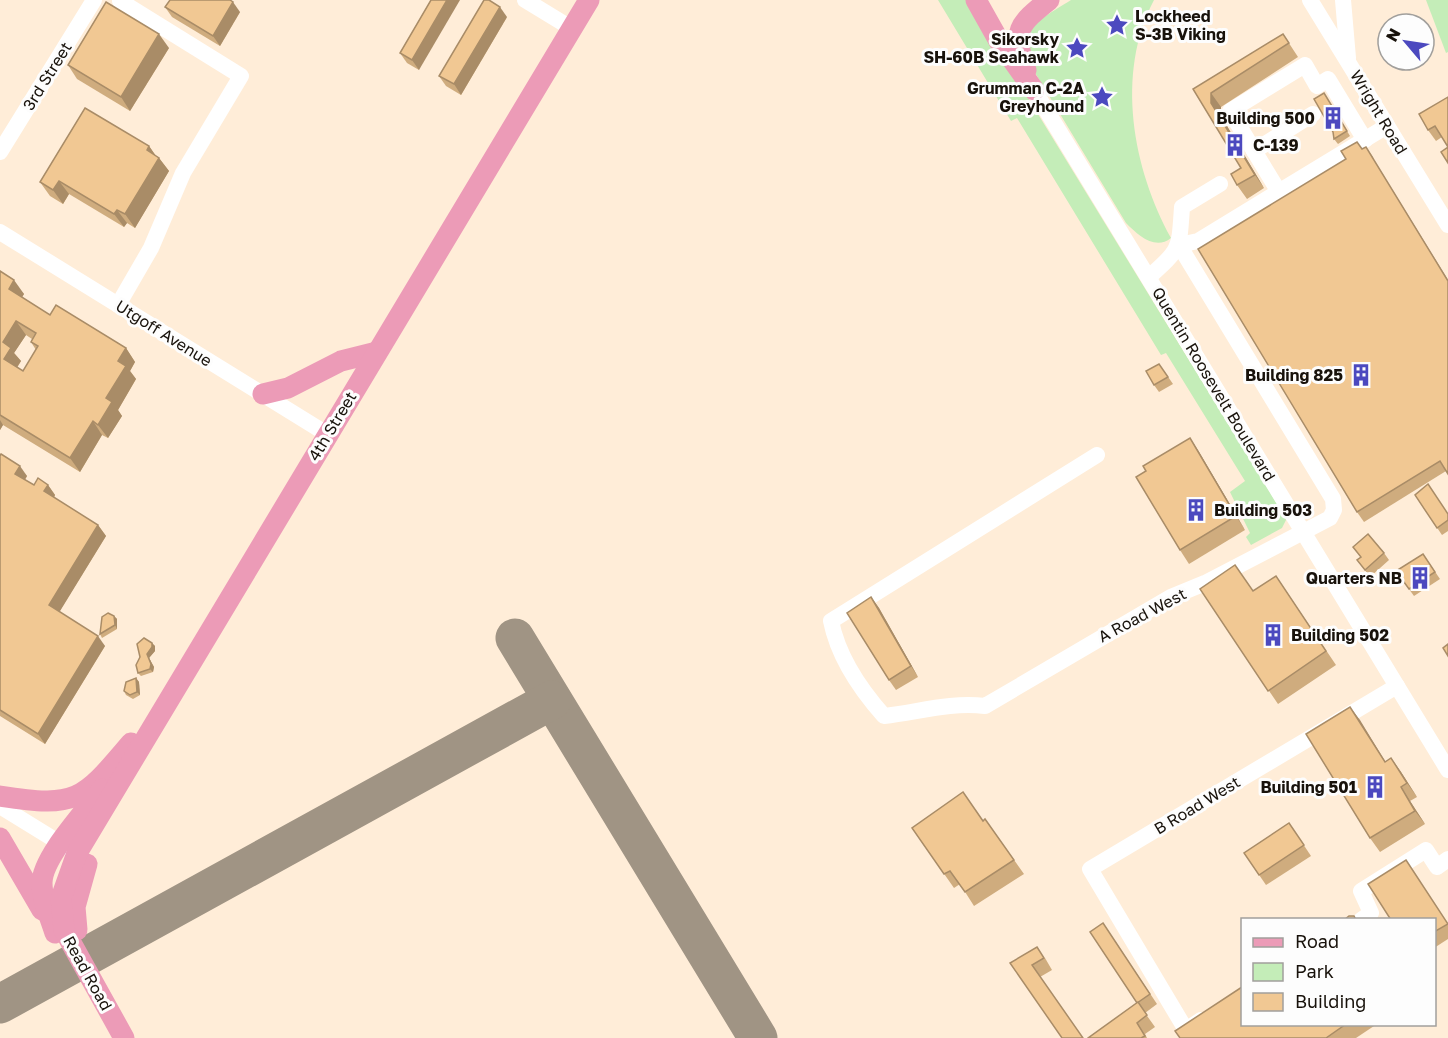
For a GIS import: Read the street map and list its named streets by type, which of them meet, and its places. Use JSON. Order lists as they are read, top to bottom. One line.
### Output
{"streets":{"main road":["4th Street","Read Road"],"street":["3rd Street","Wright Road","Utgoff Avenue","Quentin Roosevelt Boulevard","A Road West","B Road West"]},"crossings":[["Utgoff Avenue","4th Street"],["Quentin Roosevelt Boulevard","A Road West"],["Quentin Roosevelt Boulevard","B Road West"],["4th Street","Read Road"]],"places":{"place":["Lockheed S-3B Viking","Sikorsky SH-60B Seahawk","Grumman C-2A Greyhound"],"building":["Building 500","C-139","Building 825","Building 503","Quarters NB","Building 502","Building 501"]},"legend":["Road","Park","Building"],"north":"top left"}
